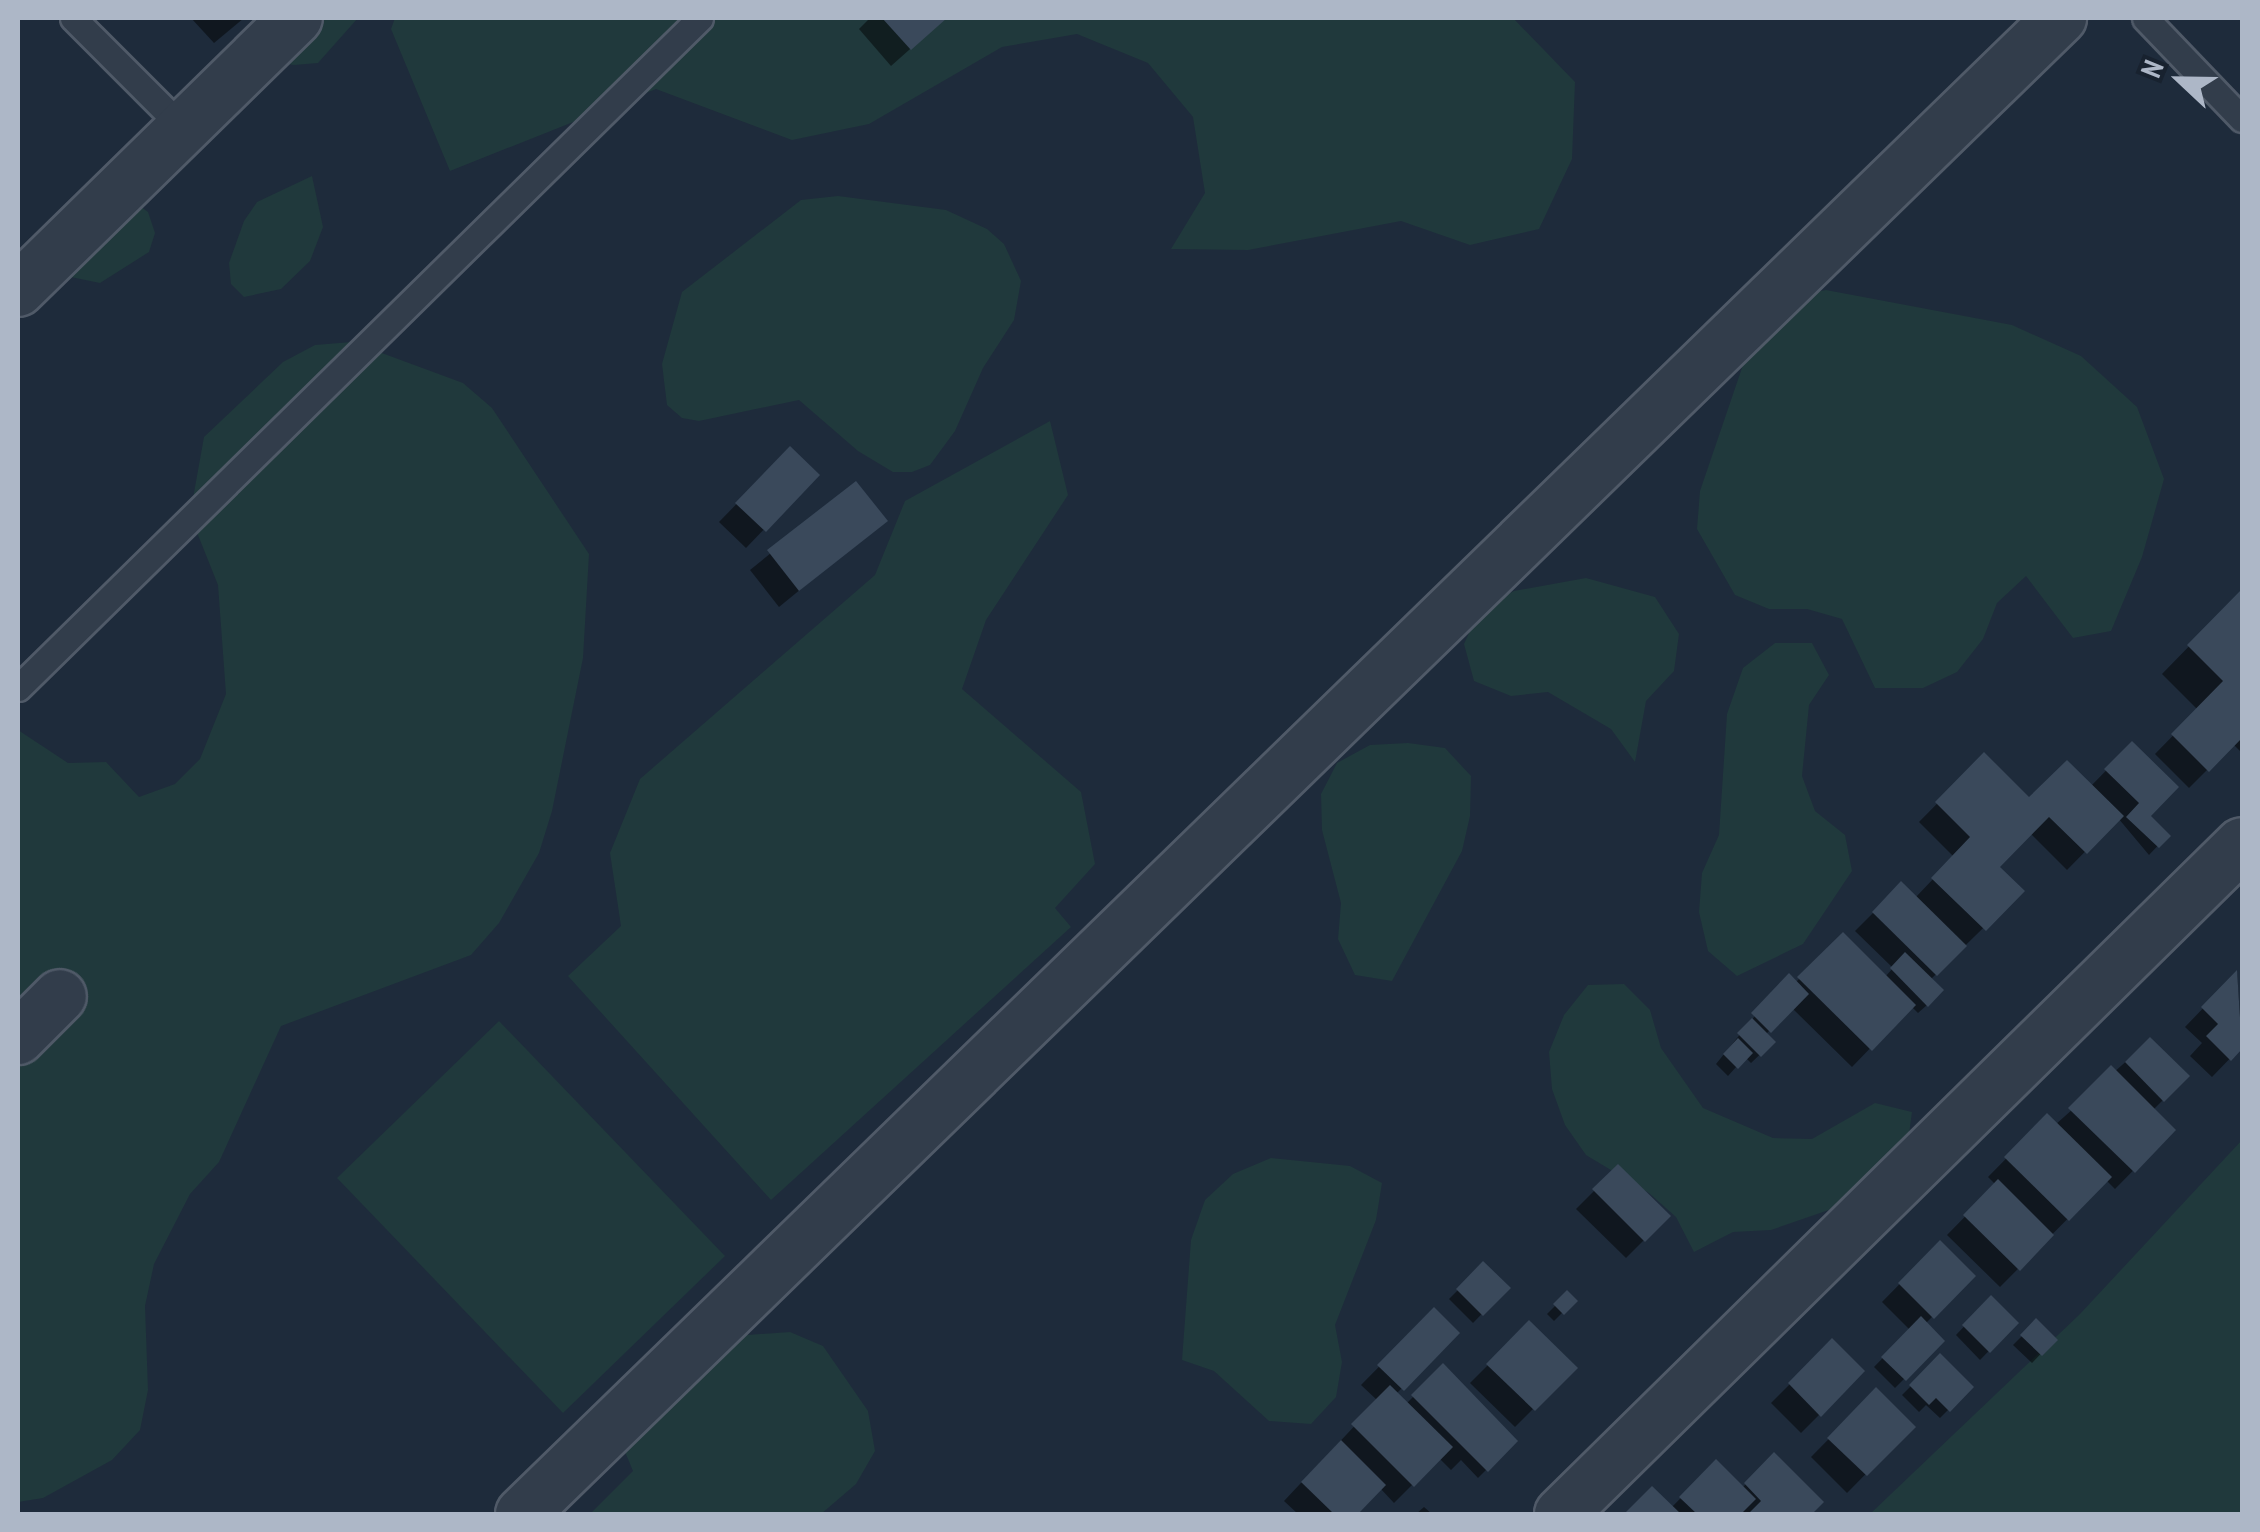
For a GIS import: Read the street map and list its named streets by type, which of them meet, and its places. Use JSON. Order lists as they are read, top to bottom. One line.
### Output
{"north":"left"}
